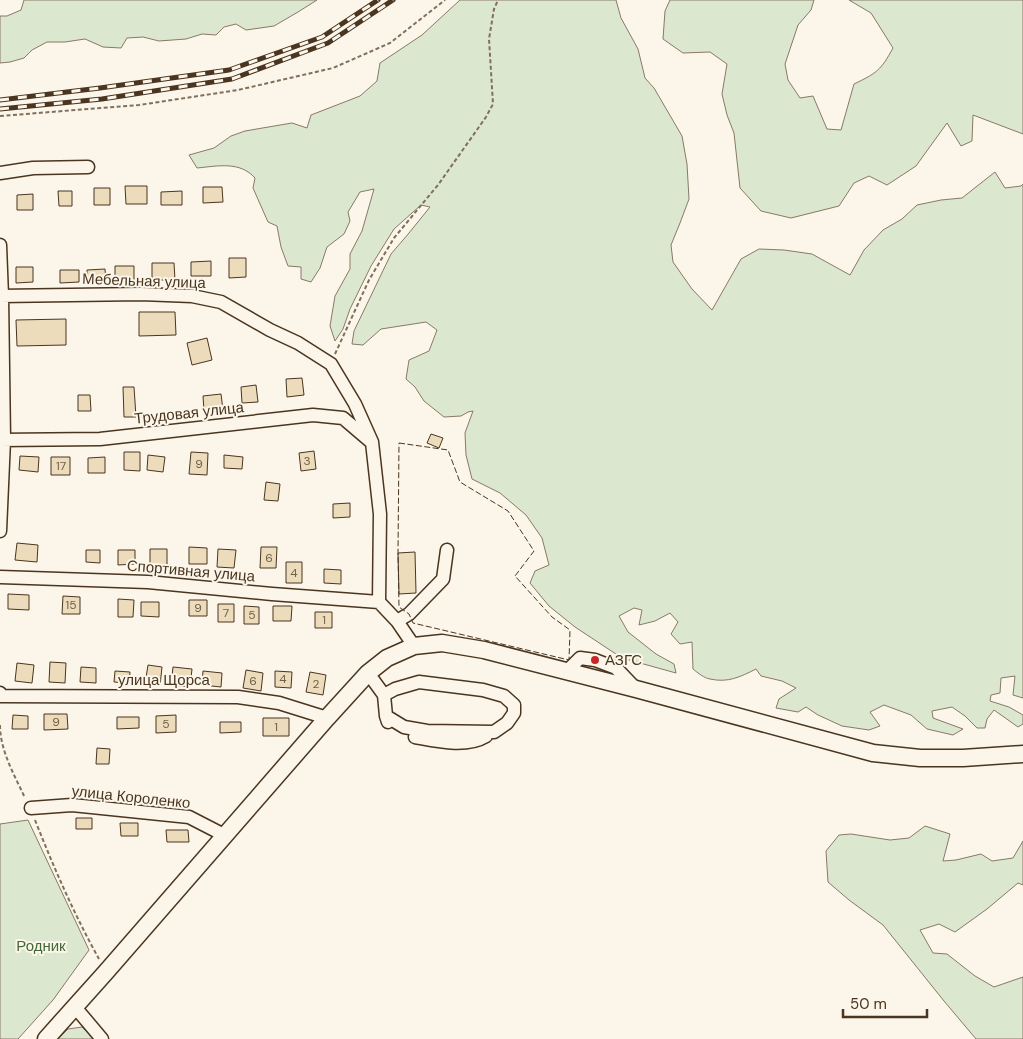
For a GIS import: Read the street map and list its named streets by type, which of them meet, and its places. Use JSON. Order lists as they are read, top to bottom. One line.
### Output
{"streets":{"street":["Мебельная улица","Трудовая улица","Спортивная улица","улица Щорса","улица Короленко"]},"parks":["Родник"],"places":["АЗГС"],"house_numbers":["3","9","17","6","4","15","9","7","5","1","4","6","2","9","5","1"],"scale_bar":"50 m"}
